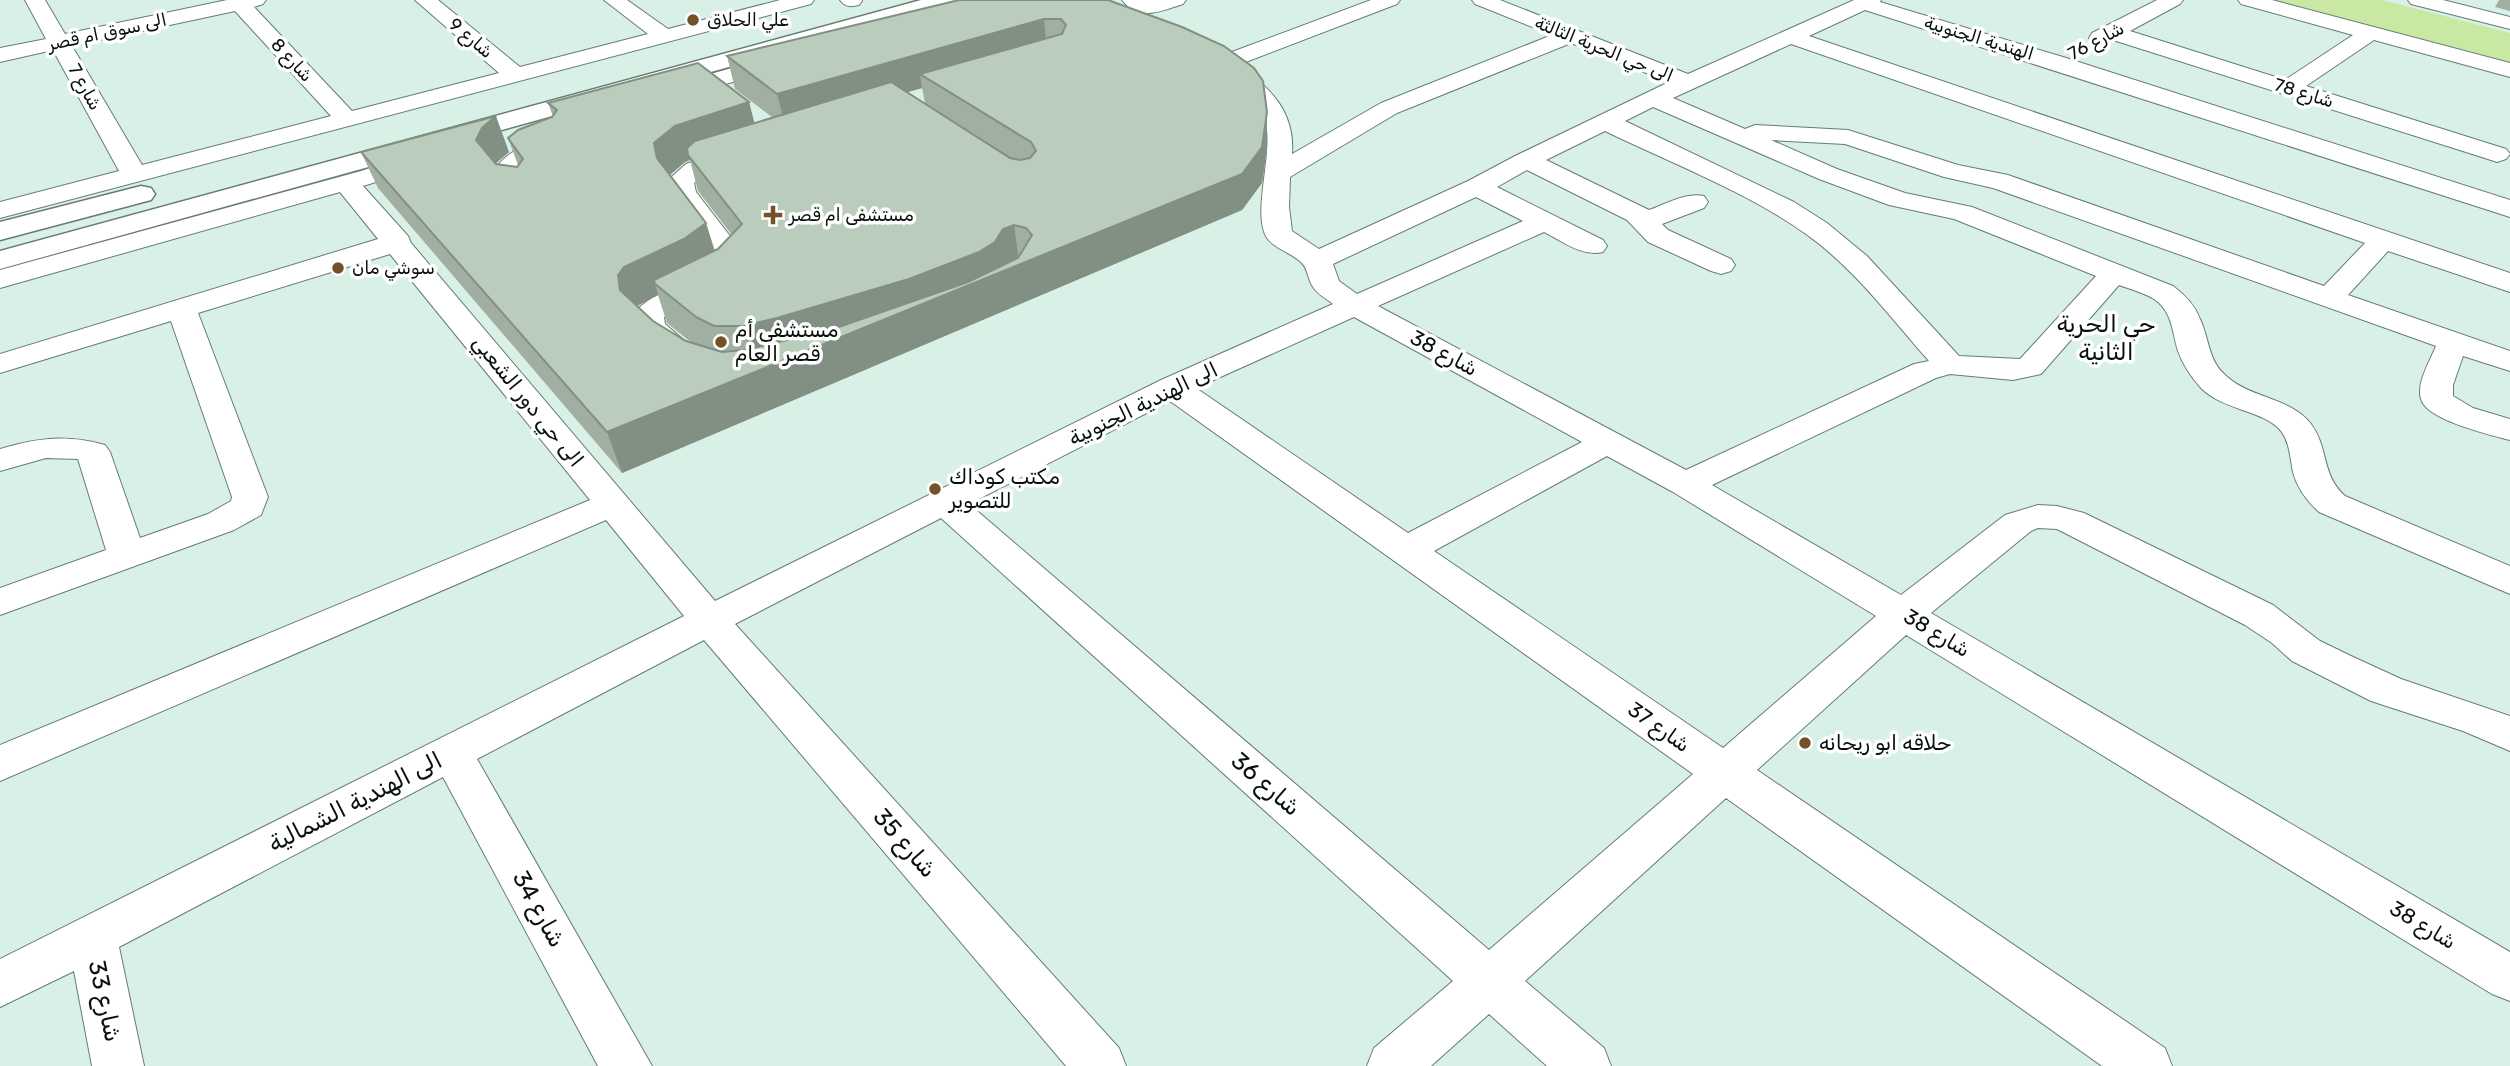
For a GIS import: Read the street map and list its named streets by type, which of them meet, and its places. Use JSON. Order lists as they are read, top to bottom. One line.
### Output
{"streets":{"street":["الى سوق ام قصر","شارع 9","الهندية الجنوبية","شارع 76","الى حي الحرية الثالثة","شارع 8","شارع 7","شارع 78","شارع 38","الى حي دور الشعبي","الى الهندية الجنوبية","شارع 37","شارع 36","الى الهندية الشمالية","شارع 35","شارع 34","شارع 33"]},"crossings":[["الى سوق ام قصر","شارع 8"],["الى سوق ام قصر","شارع 7"],["الهندية الجنوبية","شارع 76"],["شارع 76","شارع 78"],["شارع 38","الى الهندية الجنوبية"],["الى حي دور الشعبي","الى الهندية الجنوبية"],["الى حي دور الشعبي","الى الهندية الشمالية"],["الى حي دور الشعبي","شارع 35"],["الى الهندية الجنوبية","شارع 37"],["الى الهندية الجنوبية","شارع 36"],["الى الهندية الجنوبية","الى الهندية الشمالية"],["الى الهندية الجنوبية","شارع 35"],["الى الهندية الشمالية","شارع 35"],["الى الهندية الشمالية","شارع 34"],["الى الهندية الشمالية","شارع 33"]],"districts":["حي الحرية الثانية"],"places":{"other":["علي الحلاق","سوشي مان","مستشفى أم قصر العام","مكتب كوداك للتصوير","حلاقه ابو ريحانه"],"health":["مستشفى ام قصر"]}}
